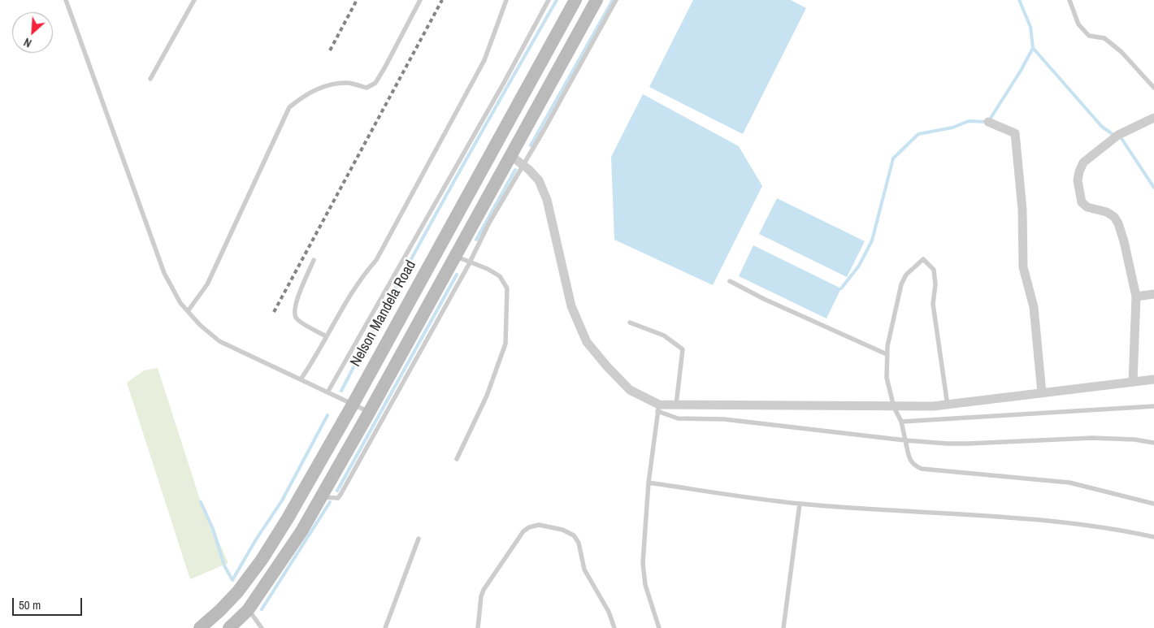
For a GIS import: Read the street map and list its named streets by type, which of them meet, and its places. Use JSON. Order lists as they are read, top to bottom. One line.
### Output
{"streets":{"main road":["Nelson Mandela Road"]},"scale_bar":"50 m","north":"bottom left"}
